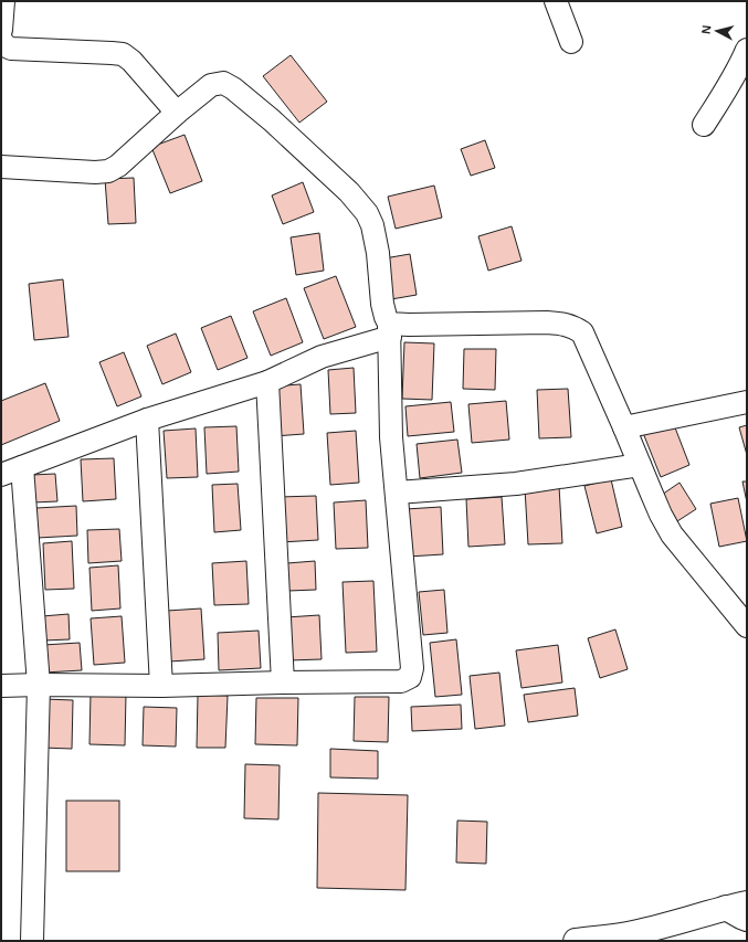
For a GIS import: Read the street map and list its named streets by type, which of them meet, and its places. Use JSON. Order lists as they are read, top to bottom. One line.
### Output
{"north":"left"}
